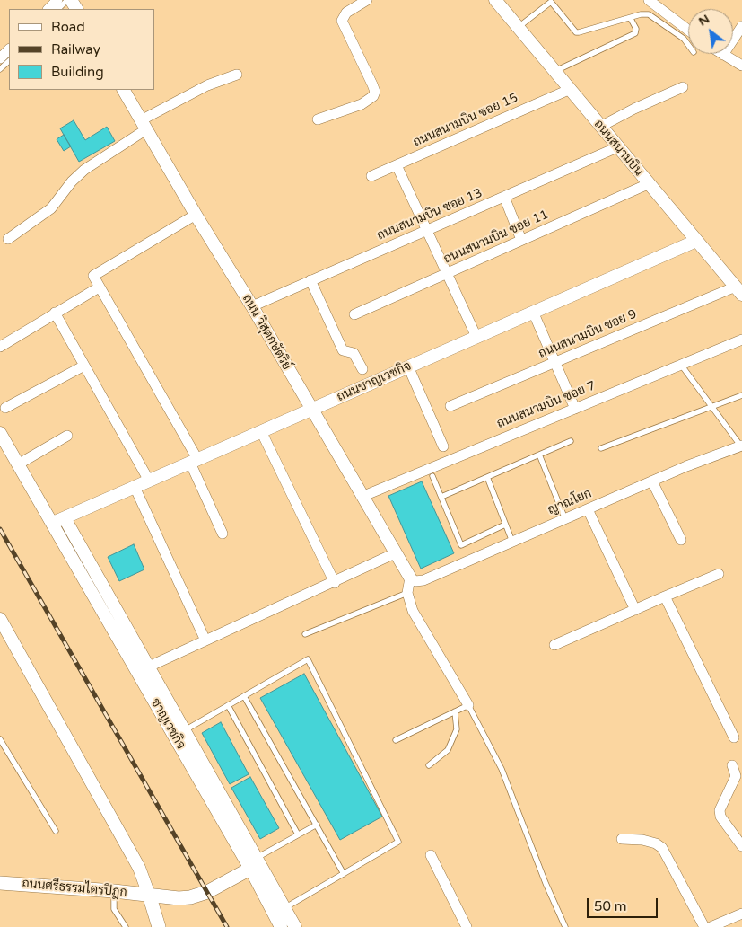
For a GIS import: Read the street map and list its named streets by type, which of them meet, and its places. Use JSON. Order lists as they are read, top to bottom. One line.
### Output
{"streets":{"main road":["ถนนศรีธรรมไตรปิฎก"],"street":["ถนนสนามบิน ซอย 15","ถนนสนามบิน","ถนนสนามบิน ซอย 13","ถนนสนามบิน ซอย 11","ถนน วิสุตกษัตริย์","ถนนสนามบิน ซอย 9","ถนนชาญเวชกิจ","ถนนสนามบิน ซอย 7","ญาณโยก","ชาญเวชกิจ"]},"crossings":[["ถนนสนามบิน ซอย 15","ถนนสนามบิน"],["ถนนสนามบิน","ถนนสนามบิน ซอย 13"],["ถนนสนามบิน","ถนนสนามบิน ซอย 11"],["ถนนสนามบิน","ถนนสนามบิน ซอย 9"],["ถนนสนามบิน","ถนนชาญเวชกิจ"],["ถนนสนามบิน ซอย 13","ถนน วิสุตกษัตริย์"],["ถนน วิสุตกษัตริย์","ถนนชาญเวชกิจ"],["ถนน วิสุตกษัตริย์","ถนนสนามบิน ซอย 7"],["ถนน วิสุตกษัตริย์","ญาณโยก"],["ถนนชาญเวชกิจ","ชาญเวชกิจ"],["ชาญเวชกิจ","ถนนศรีธรรมไตรปิฎก"]],"legend":["Road","Railway","Building"],"scale_bar":"50 m","north":"top left"}
